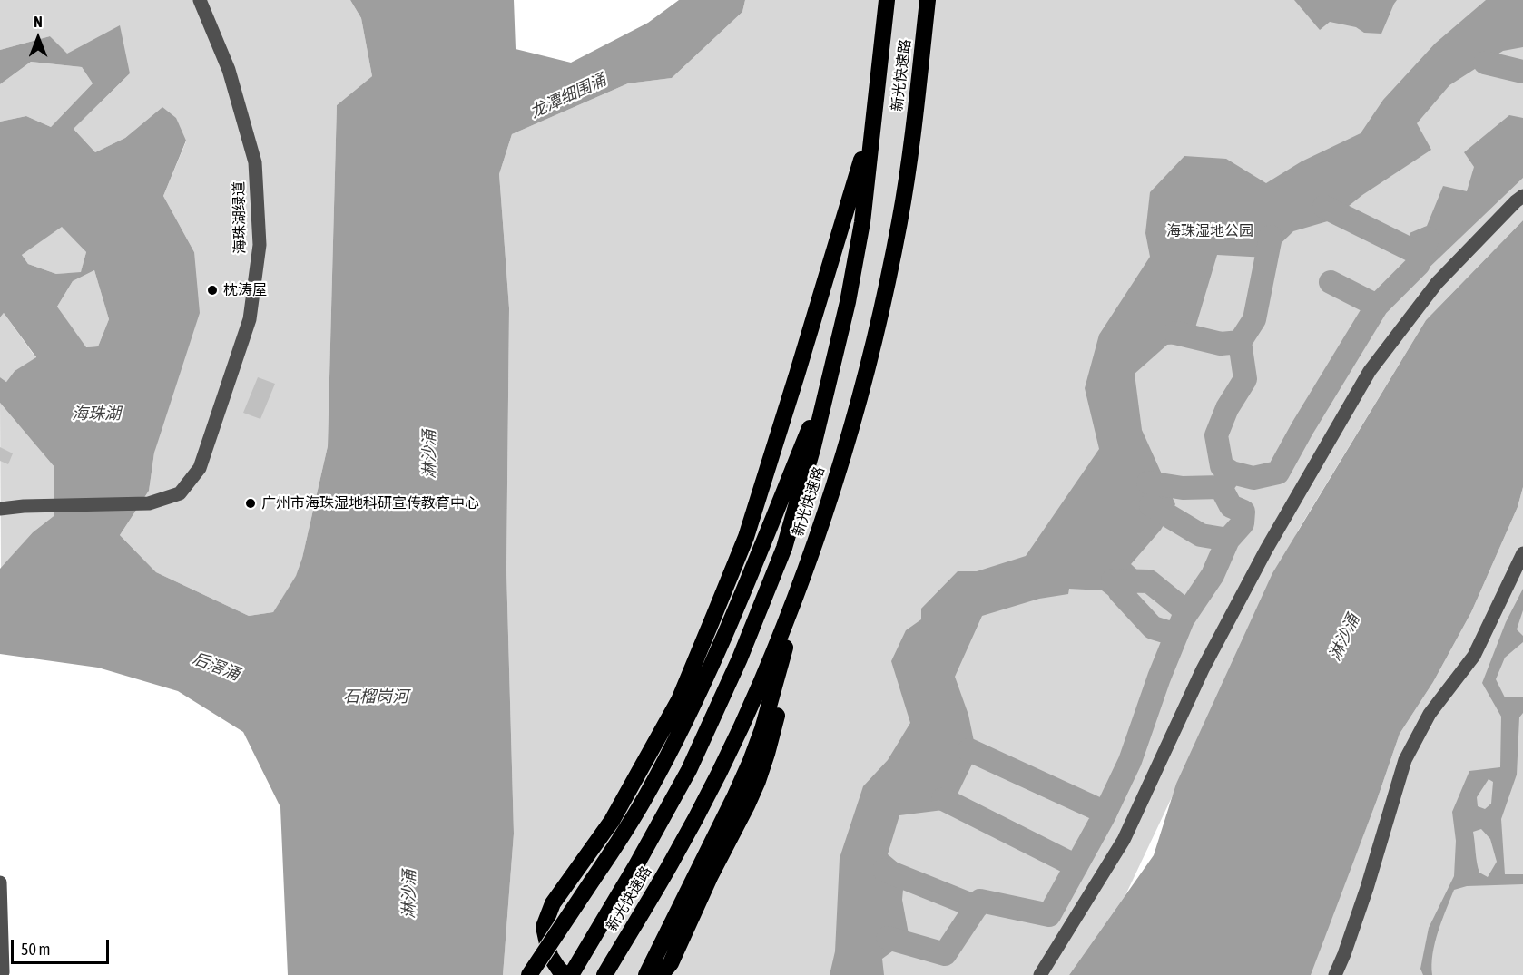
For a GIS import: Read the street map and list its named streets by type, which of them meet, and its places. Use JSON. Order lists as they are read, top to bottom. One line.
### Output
{"streets":{"highway":["新光快速路"],"street":["海珠湖绿道"]},"water":["龙潭细围涌","海珠湖","淋沙涌","后滘涌","石榴岗河"],"parks":["海珠湿地公园"],"places":["枕涛屋","广州市海珠湿地科研宣传教育中心"],"scale_bar":"50 m","north":"top"}
